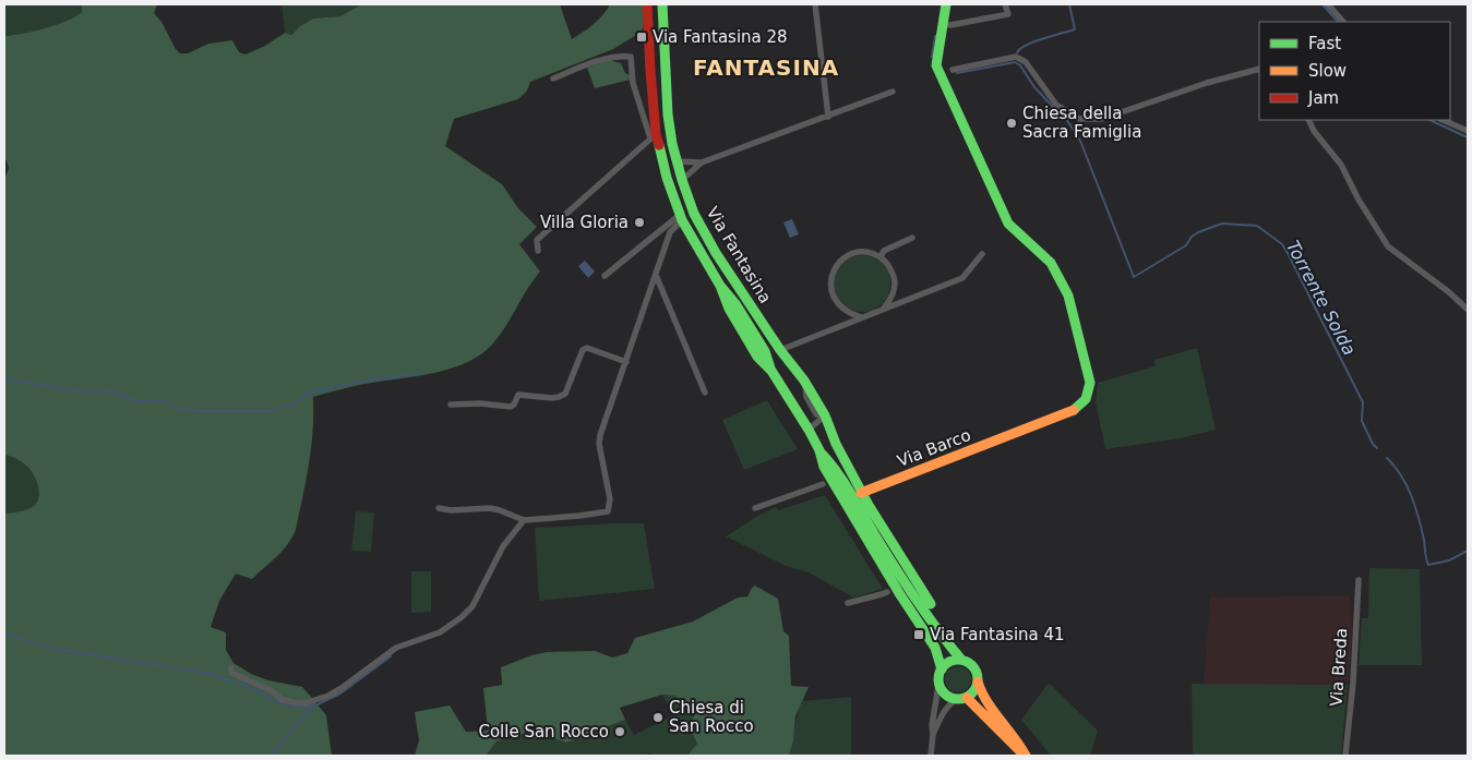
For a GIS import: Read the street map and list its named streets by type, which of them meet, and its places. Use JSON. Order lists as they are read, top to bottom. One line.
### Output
{"streets":{"street":["Via Fantasina","Via Barco","Via Breda"]},"districts":["FANTASINA"],"water":["Torrente Solda"],"places":{"transit":["Via Fantasina 28","Via Fantasina 41"],"other":["Chiesa della Sacra Famiglia","Villa Gloria","Chiesa di San Rocco","Colle San Rocco"]},"legend":["Fast","Slow","Jam"]}
